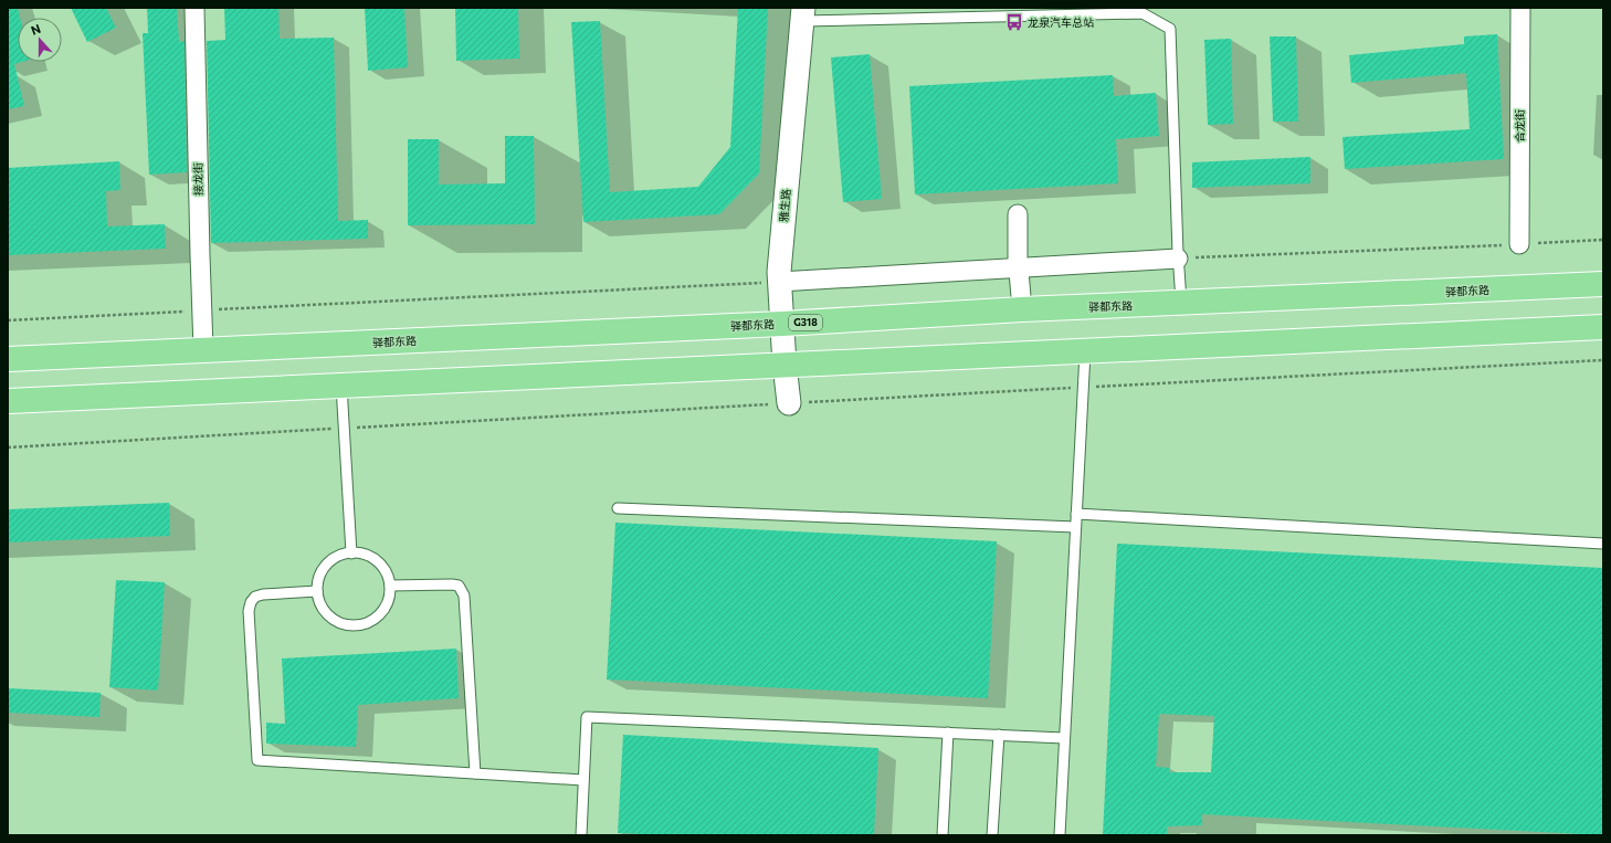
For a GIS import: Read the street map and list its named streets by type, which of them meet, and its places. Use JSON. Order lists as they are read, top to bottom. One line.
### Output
{"streets":{"highway":["驿都东路","G318"],"street":["合龙街","接龙街","雅生路"]},"crossings":[["接龙街","驿都东路"],["雅生路","驿都东路"]],"places":{"bus stop":["龙泉汽车总站"]},"north":"top"}
